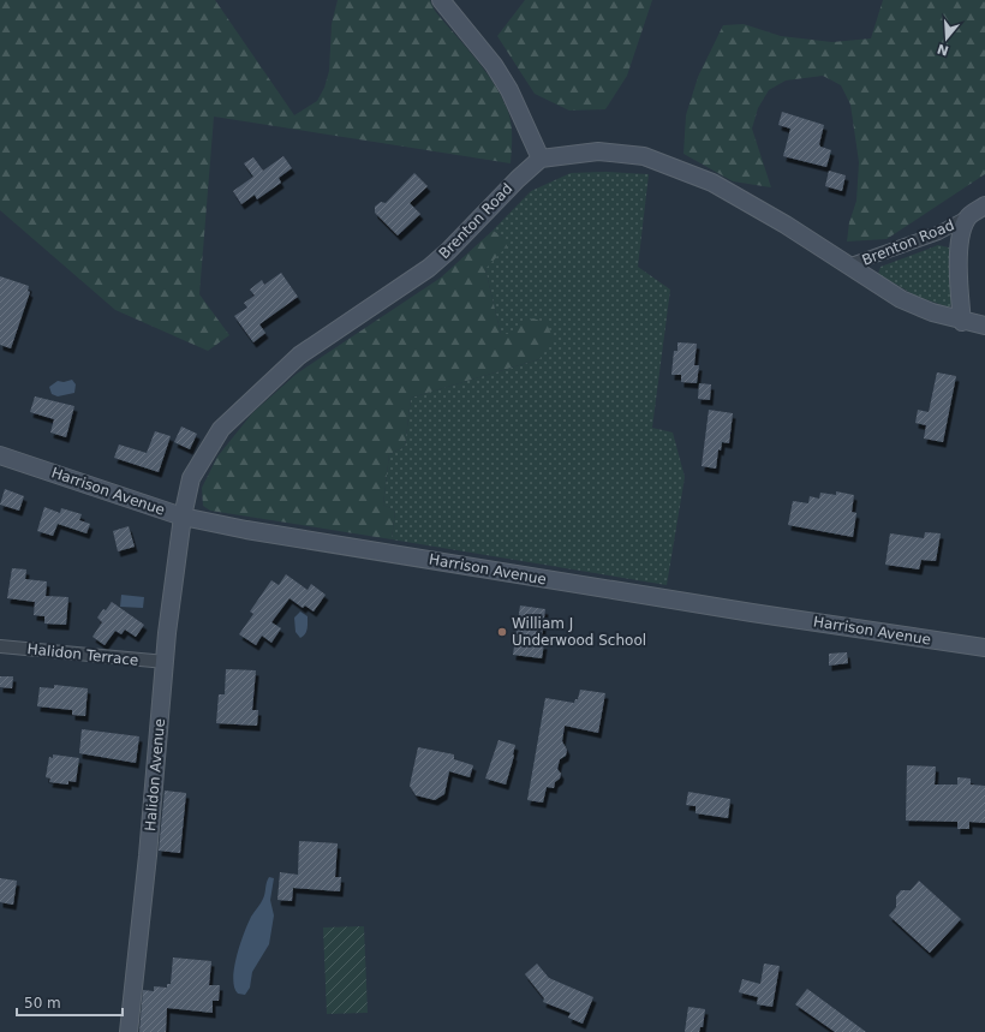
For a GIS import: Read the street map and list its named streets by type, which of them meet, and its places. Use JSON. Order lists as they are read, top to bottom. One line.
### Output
{"streets":{"street":["Brenton Road","Harrison Avenue","Halidon Terrace","Halidon Avenue"]},"crossings":[["Brenton Road","Harrison Avenue"],["Brenton Road","Halidon Avenue"],["Harrison Avenue","Halidon Avenue"],["Halidon Terrace","Halidon Avenue"]],"places":["William J Underwood School"],"scale_bar":"50 m","north":"bottom"}
